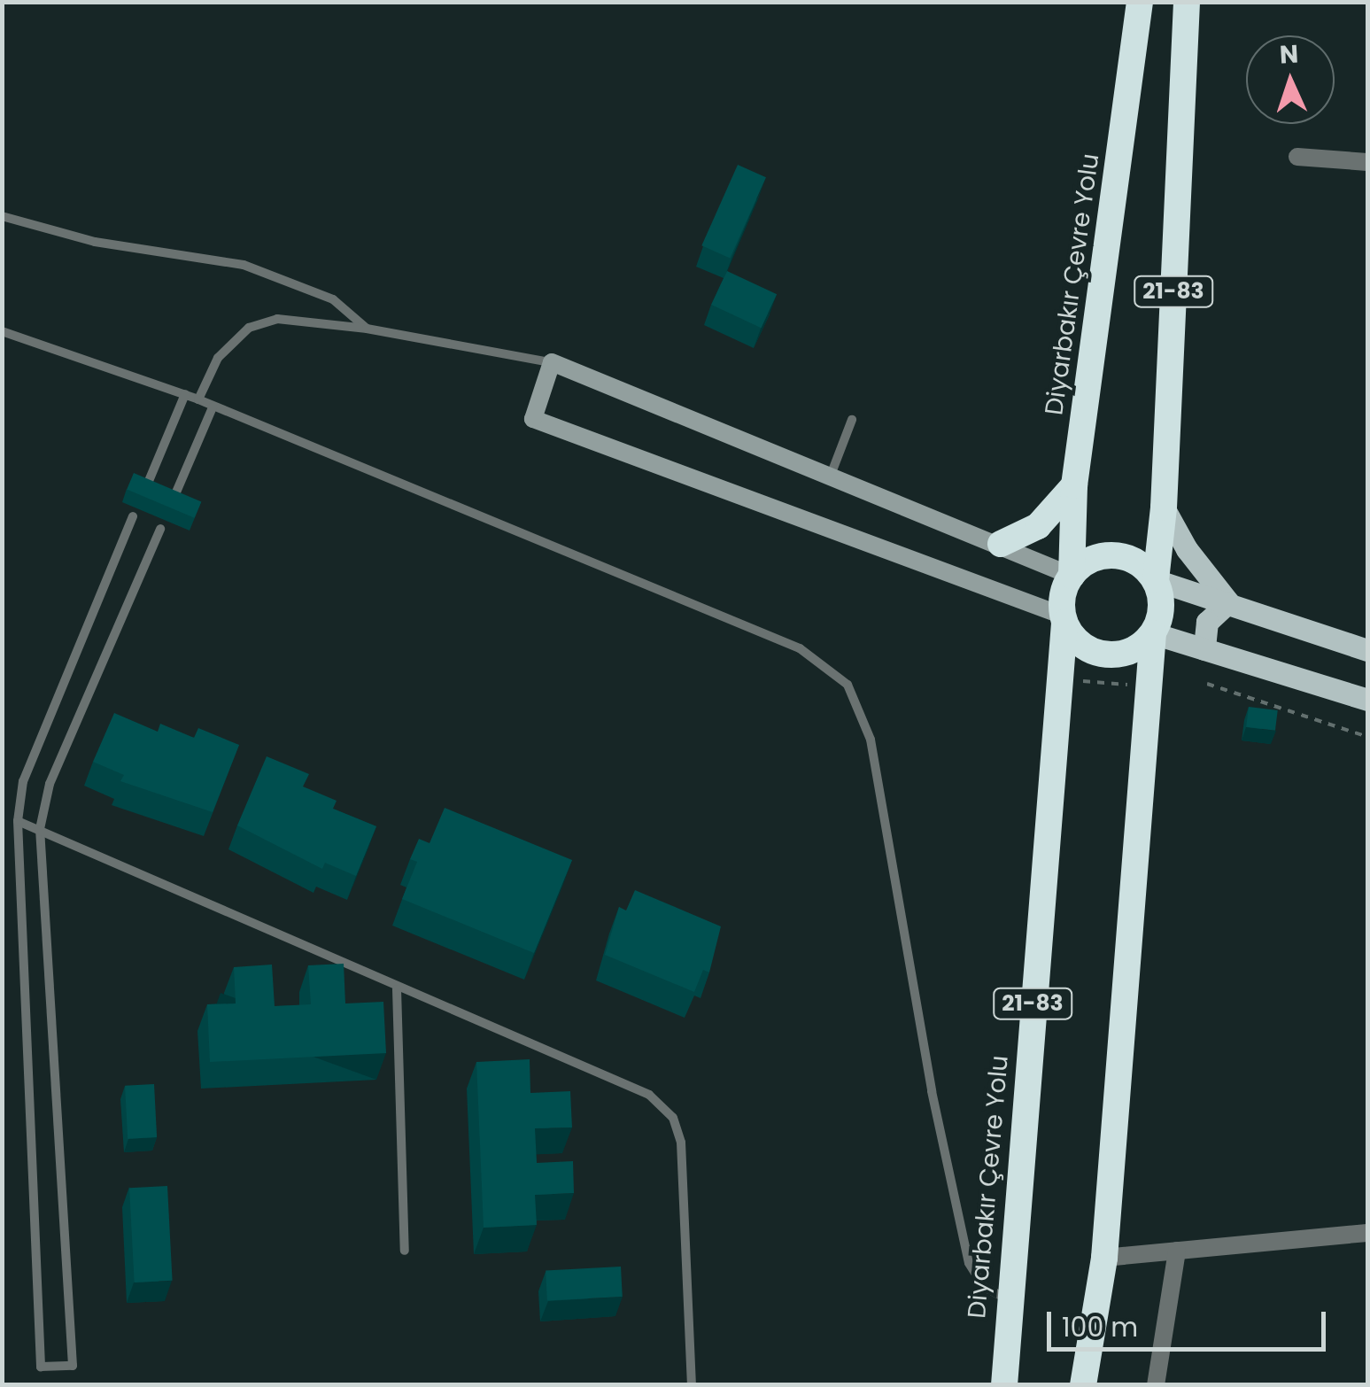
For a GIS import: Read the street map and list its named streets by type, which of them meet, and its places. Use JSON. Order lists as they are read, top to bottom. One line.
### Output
{"streets":{"highway":["Diyarbakır Çevre Yolu","21-83"]},"crossings":[["Diyarbakır Çevre Yolu","21-83"]],"scale_bar":"100 m","north":"top"}
